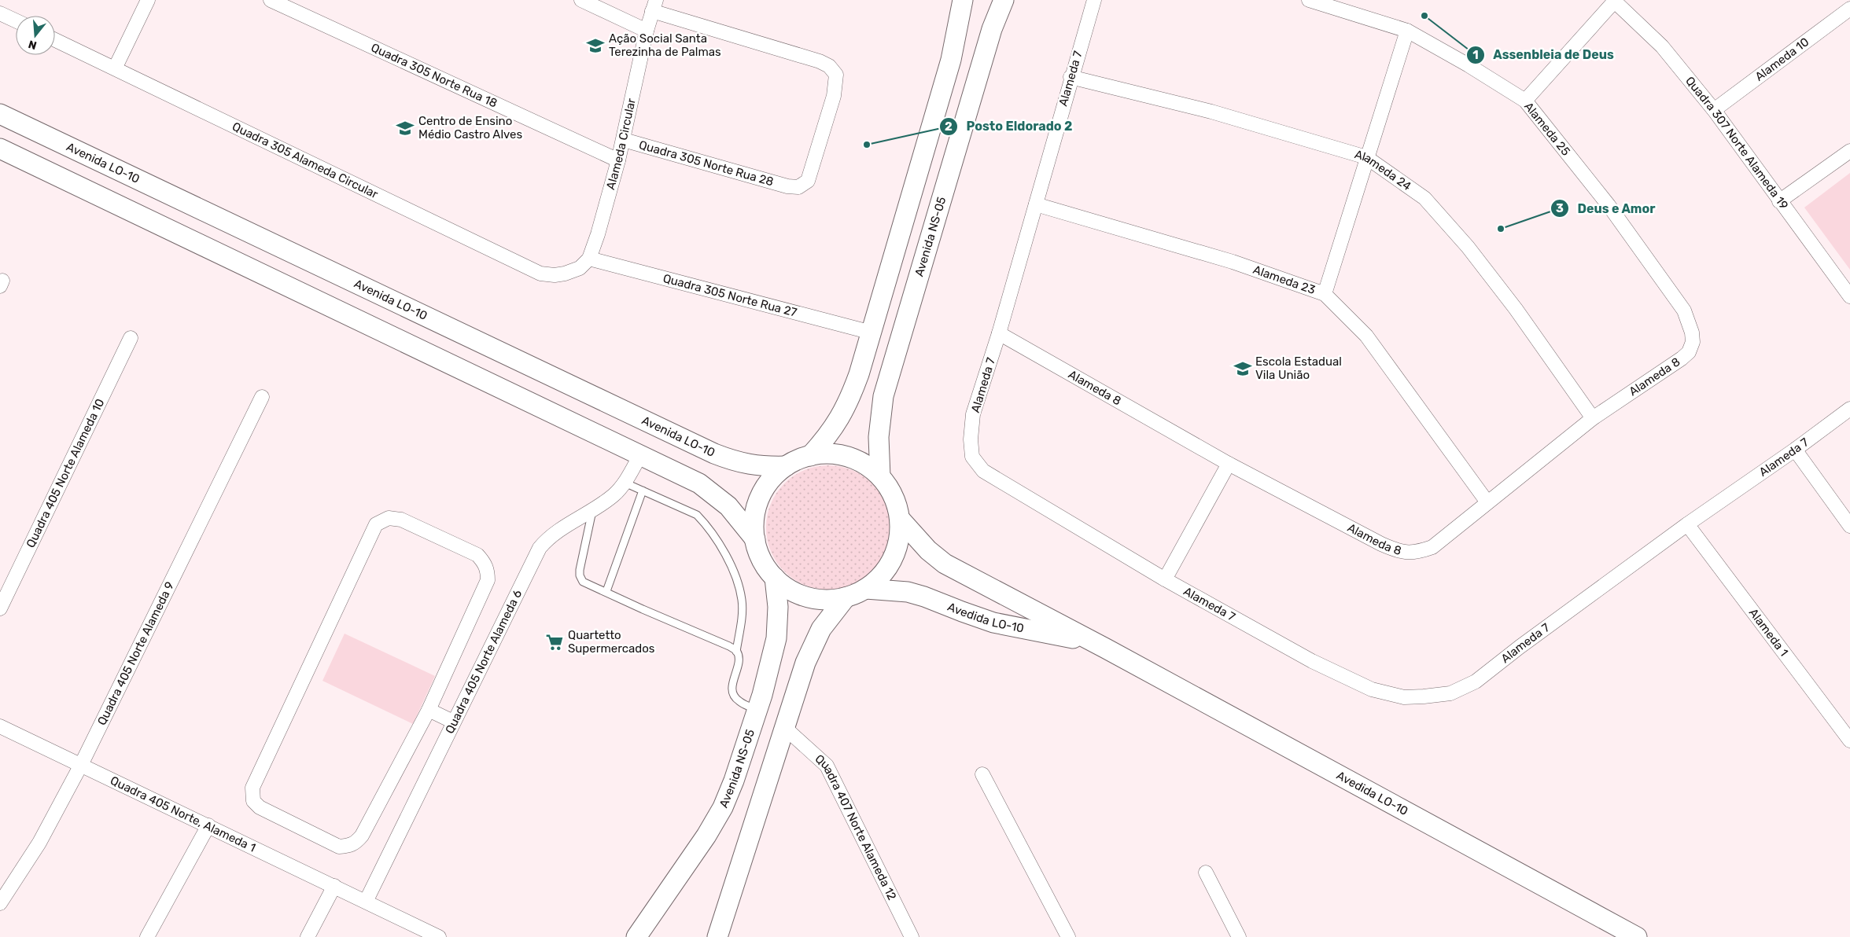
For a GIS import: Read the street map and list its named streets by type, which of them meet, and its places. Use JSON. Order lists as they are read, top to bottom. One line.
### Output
{"streets":{"street":["Alameda 10","Quadra 305 Norte Rua 18","Alameda 7","Alameda 25","Alameda Circular","Quadra 307 Norte Alameda 19","Quadra 305 Alameda Circular","Avenida LO-10","Quadra 305 Norte Rua 28","Alameda 24","Avenida NS-05","Alameda 23","Quadra 305 Norte Rua 27","Alameda 8","Quadra 405 Norte Alameda 10","Avedida LO-10","Alameda 1","Quadra 405 Norte Alameda 9","Quadra 405 Norte Alameda 6","Quadra 405 Norte, Alameda 1","Quadra 407 Norte Alameda 12"]},"crossings":[["Alameda 10","Quadra 307 Norte Alameda 19"],["Quadra 305 Norte Rua 18","Alameda Circular"],["Alameda 7","Alameda 24"],["Alameda 7","Alameda 23"],["Alameda 7","Alameda 8"],["Alameda 7","Alameda 1"],["Alameda 25","Alameda 8"],["Alameda Circular","Quadra 305 Alameda Circular"],["Alameda Circular","Quadra 305 Norte Rua 28"],["Alameda Circular","Quadra 305 Norte Rua 27"],["Quadra 305 Alameda Circular","Quadra 305 Norte Rua 27"],["Avenida LO-10","Avenida NS-05"],["Alameda 24","Alameda 8"],["Avenida NS-05","Quadra 305 Norte Rua 27"],["Avenida NS-05","Avedida LO-10"],["Avenida NS-05","Quadra 407 Norte Alameda 12"],["Alameda 23","Alameda 8"],["Quadra 405 Norte Alameda 9","Quadra 405 Norte, Alameda 1"],["Quadra 405 Norte Alameda 6","Quadra 405 Norte, Alameda 1"]],"places":{"other":["Assenbleia de Deus","Posto Eldorado 2","Deus e Amor"],"school or university":["Ação Social Santa Terezinha de Palmas","Centro de Ensino Médio Castro Alves","Escola Estadual Vila União"],"supermarket":["Quartetto Supermercados"]},"north":"bottom"}
